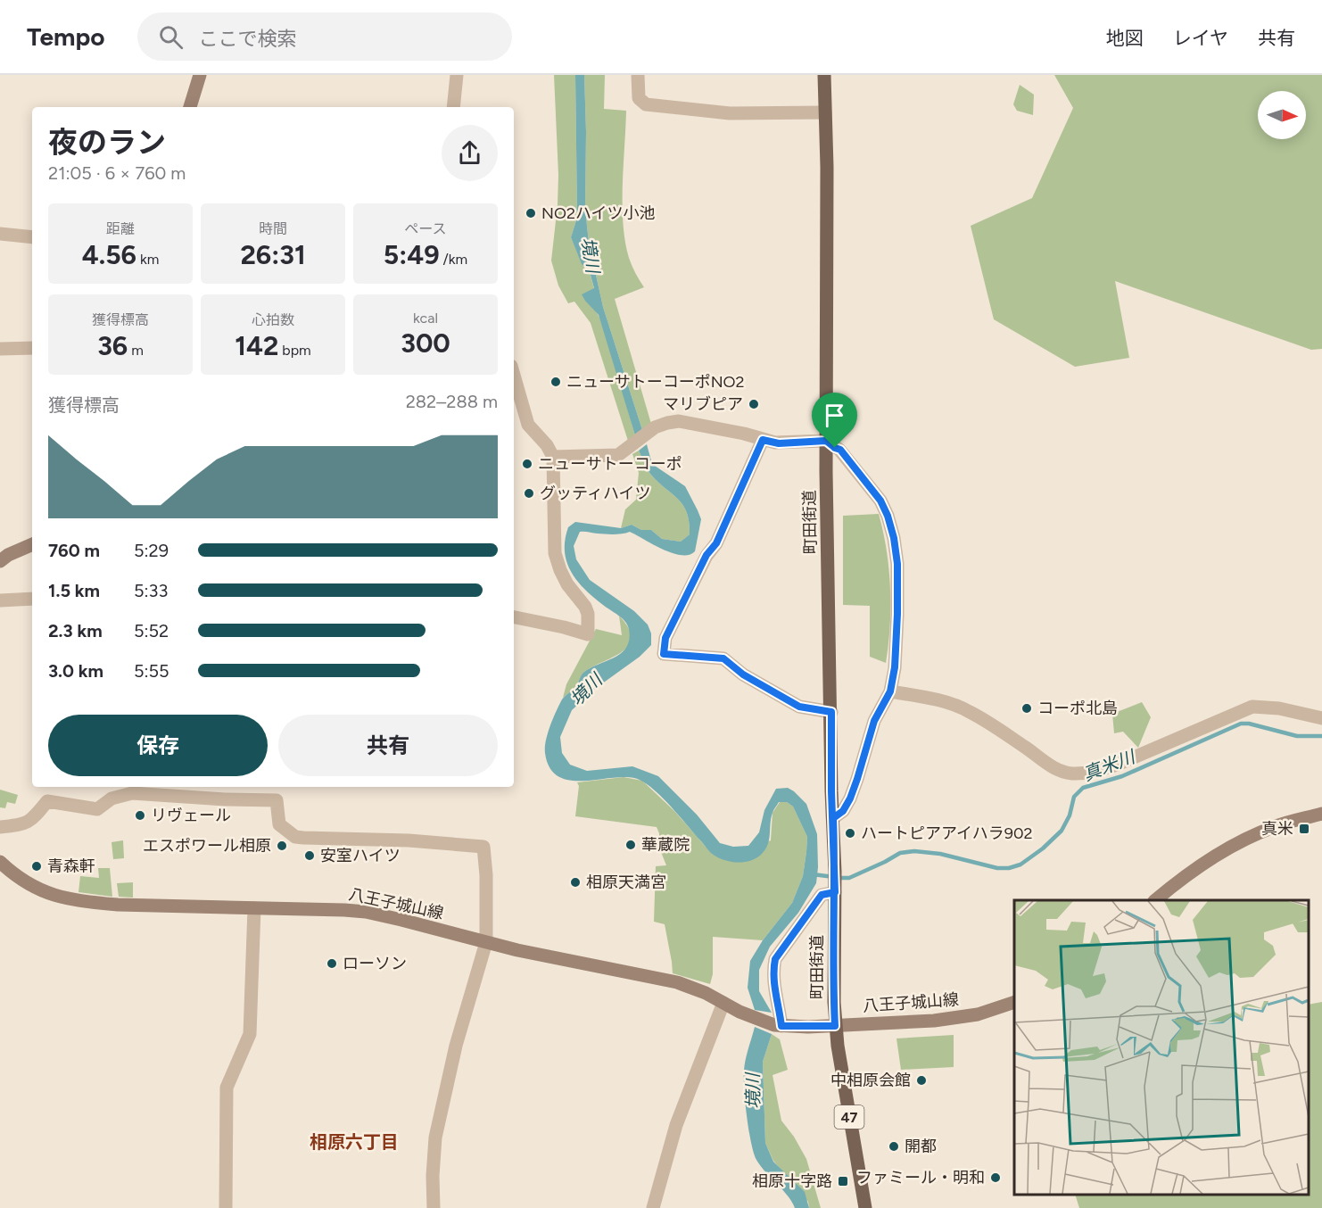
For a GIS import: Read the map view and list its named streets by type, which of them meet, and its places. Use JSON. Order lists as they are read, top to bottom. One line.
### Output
{"streets":{"main road":["町田街道","八王子城山線","47"]},"crossings":[["町田街道","八王子城山線"]],"districts":["相原六丁目"],"water":["境川","真米川"],"places":{"other":["NO2ハイツ小池","ニューサトーコーポNO2","マリブピア","ニューサトーコーポ","グッティハイツ","コーポ北島","リヴェール","ハートピアアイハラ902","華蔵院","エスポワール相原","安室ハイツ","青森軒","相原天満宮","ローソン","中相原会館","開都","ファミール・明和"],"transit":["真米","相原十字路"]},"north":"right","page":{"header":"Tempo","search":"ここで検索","nav":["地図","レイヤ","共有"],"heading":["夜のラン","21:05 · 6 × 760 m"],"stats":[["距離","4.56 km"],["時間","26:31"],["ペース","5:49 /km"],["獲得標高","36 m"],["心拍数","142 bpm"],["kcal","300"]],"chart":["獲得標高","282–288 m"],"list":[{"name":"760 m","note":"5:29"},{"name":"1.5 km","note":"5:33"},{"name":"2.3 km","note":"5:52"},{"name":"3.0 km","note":"5:55"}],"buttons":["保存","共有"]}}
